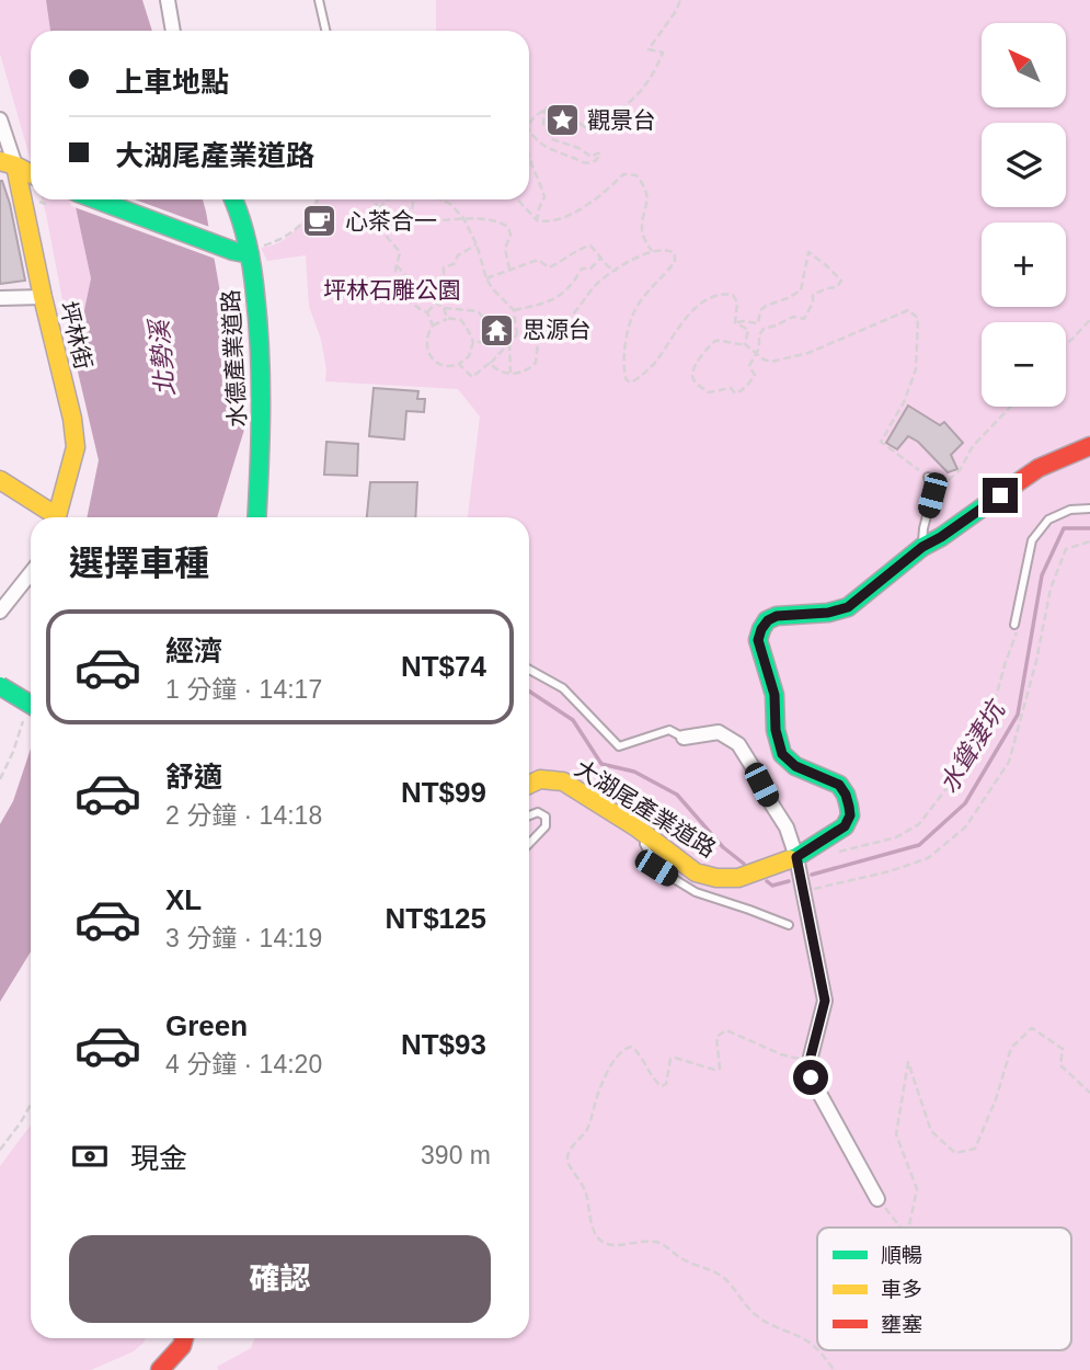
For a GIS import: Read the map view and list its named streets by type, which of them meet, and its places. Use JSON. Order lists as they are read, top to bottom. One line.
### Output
{"streets":{"street":["坪林街","水德產業道路","大湖尾產業道路"]},"water":["北勢溪","水聳淒坑"],"parks":["坪林石雕公園"],"places":{"place":["觀景台"],"cafe":["心茶合一"],"temple":["思源台"]},"legend":["順暢","車多","壅塞"],"north":"top left","page":{"map_buttons":["+","−"],"banner":["上車地點","大湖尾產業道路"],"heading":"選擇車種","list":[{"name":"經濟","note":"1 分鐘 · 14:17","value":"NT$74"},{"name":"舒適","note":"2 分鐘 · 14:18","value":"NT$99"},{"name":"XL","note":"3 分鐘 · 14:19","value":"NT$125"},{"name":"Green","note":"4 分鐘 · 14:20","value":"NT$93"}],"pay":["現金","390 m"],"buttons":"確認"}}
